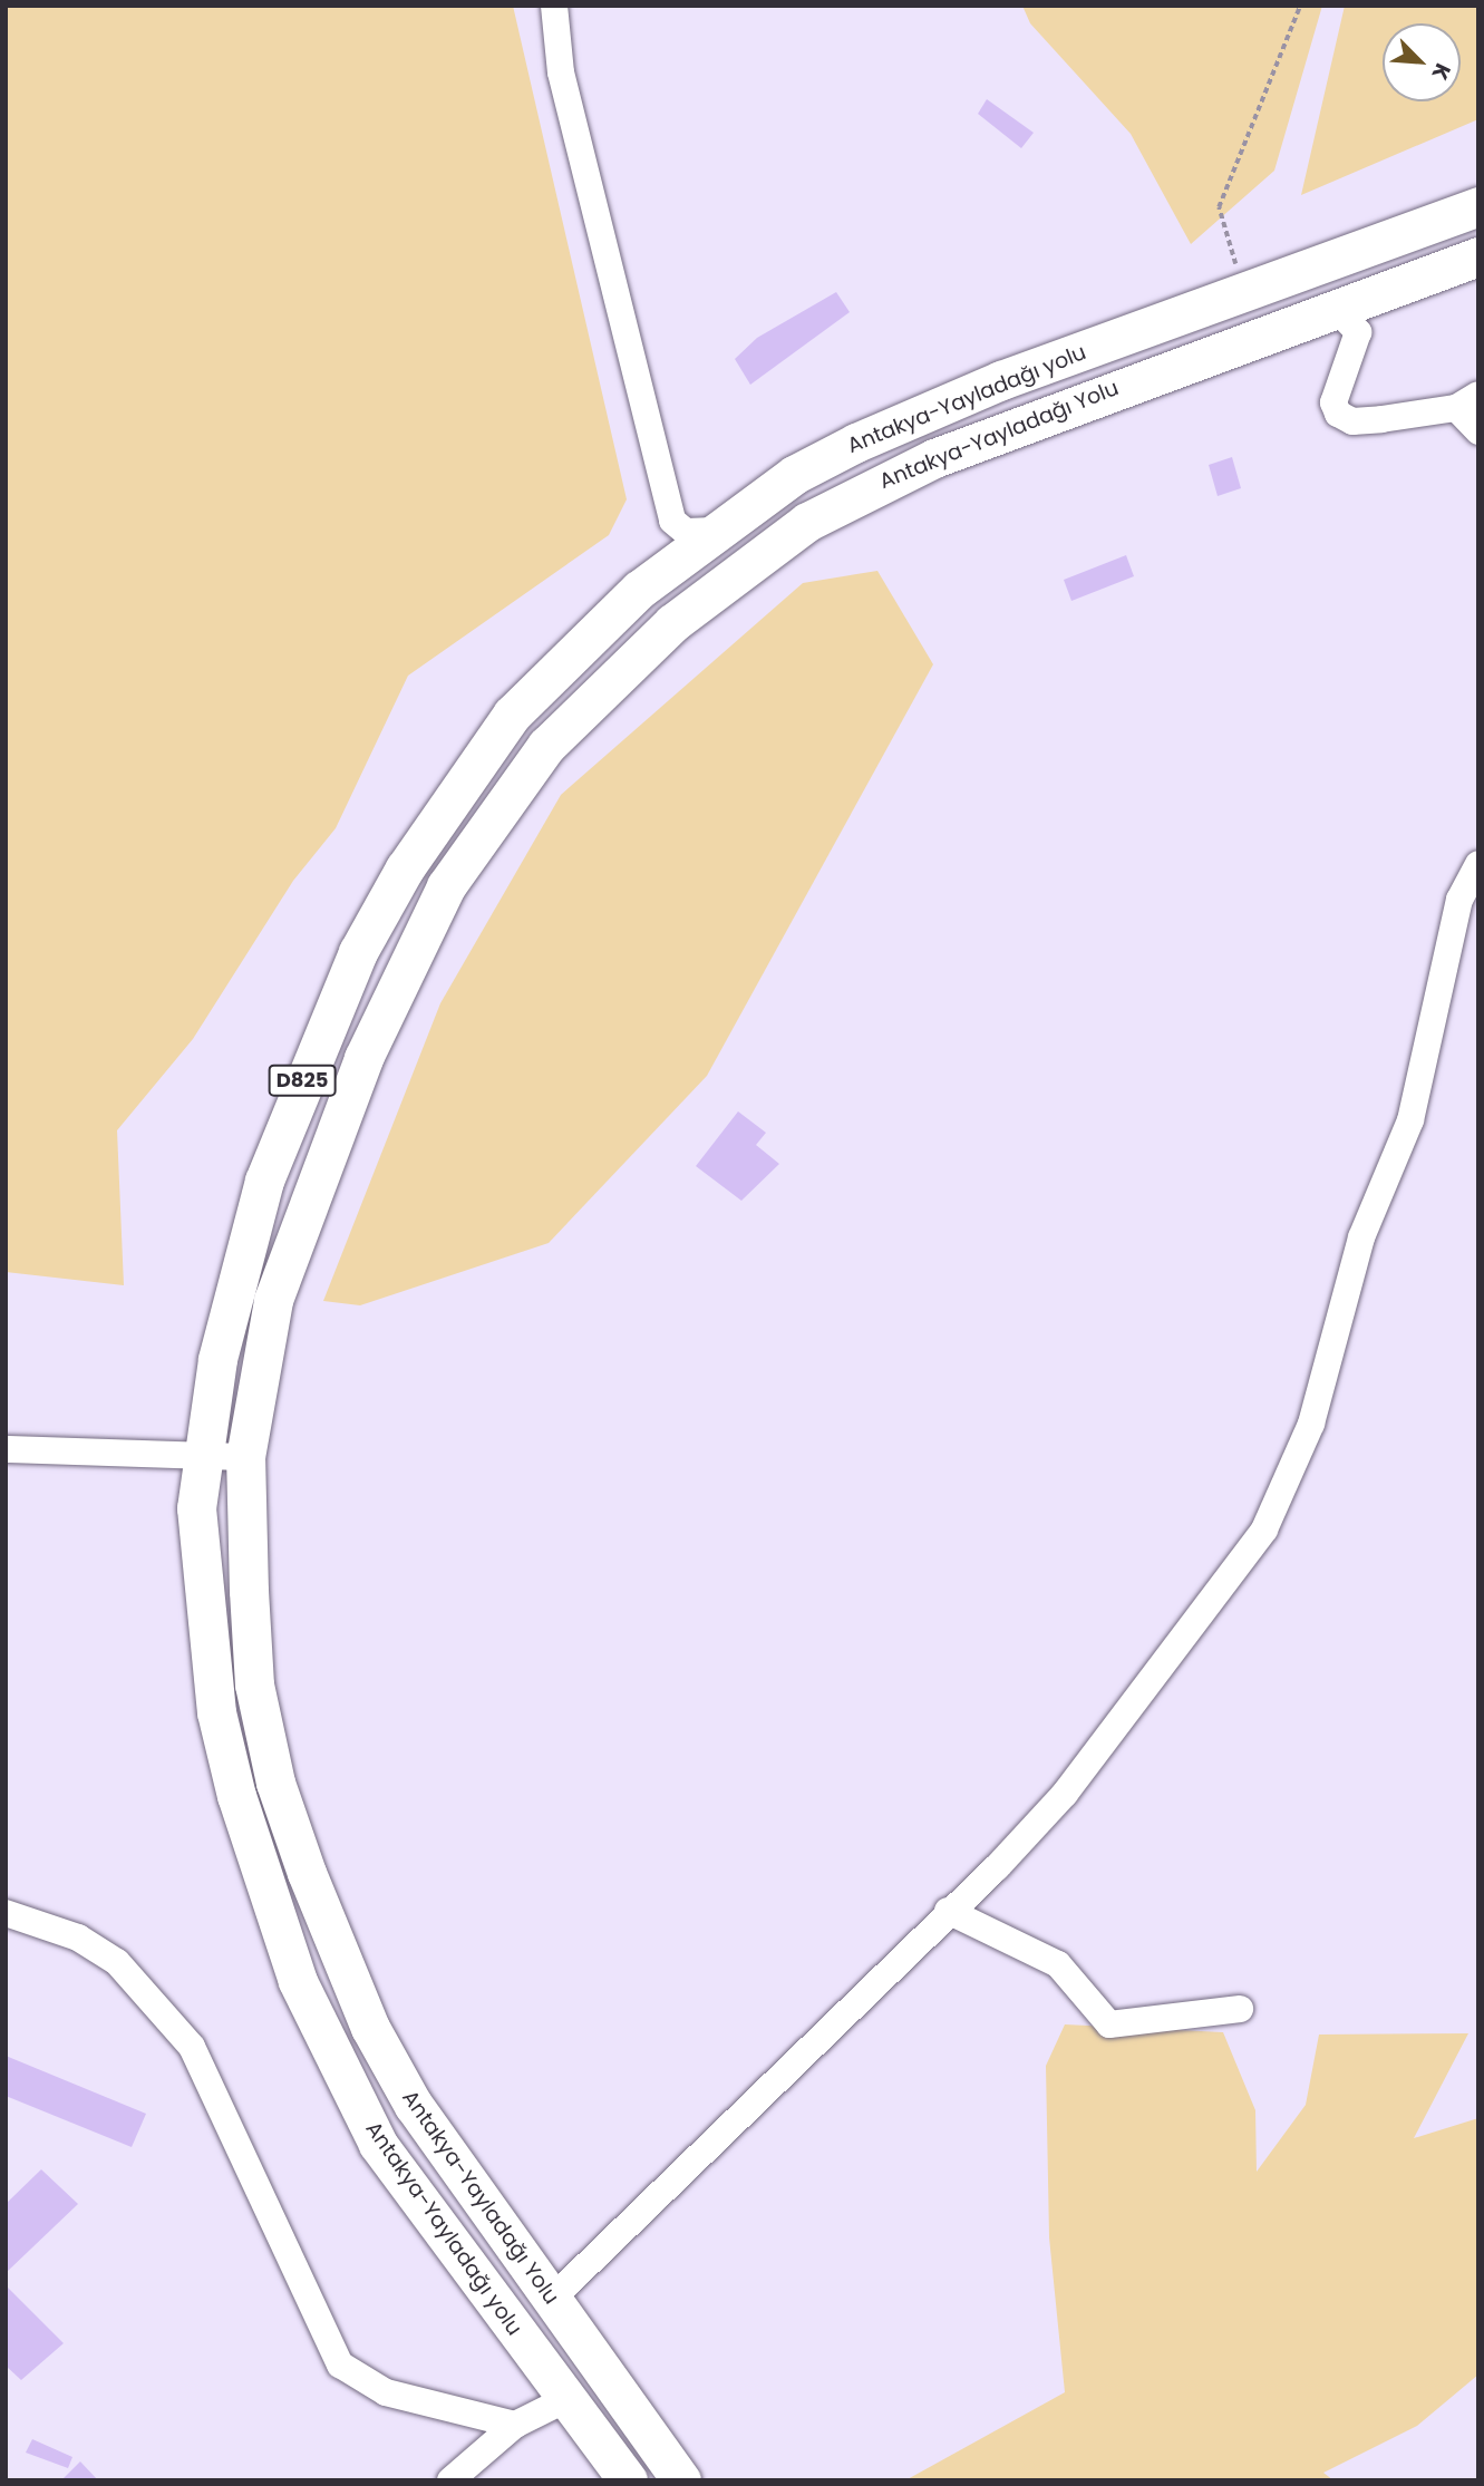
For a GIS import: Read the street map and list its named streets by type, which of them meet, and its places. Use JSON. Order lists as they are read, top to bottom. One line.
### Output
{"streets":{"highway":["Antakya-Yayladağı yolu","Antakya-Yayladağı Yolu","D825"]},"north":"bottom right"}
